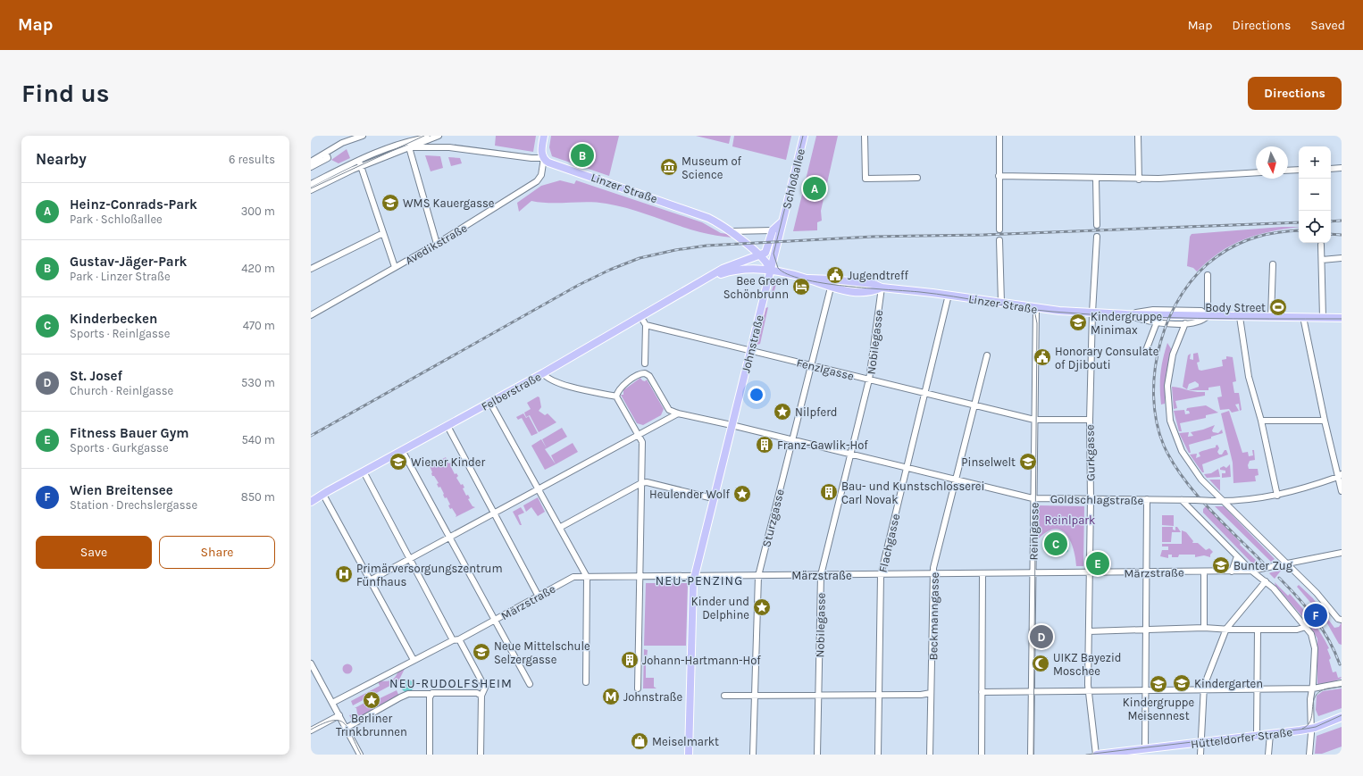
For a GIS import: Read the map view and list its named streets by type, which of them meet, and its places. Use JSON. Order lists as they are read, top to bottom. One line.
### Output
{"streets":{"main road":["Schloßallee","Linzer Straße","Johnstraße","Felberstraße","Hütteldorfer Straße"],"street":["Avedikstraße","Nobilegasse","Fenzlgasse","Gurkgasse","Goldschlagstraße","Sturzgasse","Reinlgasse","Flachgasse","Märzstraße","Beckmanngasse"]},"crossings":[["Schloßallee","Linzer Straße"],["Schloßallee","Johnstraße"],["Schloßallee","Felberstraße"],["Linzer Straße","Avedikstraße"],["Linzer Straße","Nobilegasse"],["Linzer Straße","Johnstraße"],["Linzer Straße","Felberstraße"],["Linzer Straße","Gurkgasse"],["Linzer Straße","Sturzgasse"],["Linzer Straße","Reinlgasse"],["Linzer Straße","Flachgasse"],["Nobilegasse","Fenzlgasse"],["Nobilegasse","Goldschlagstraße"],["Nobilegasse","Märzstraße"],["Johnstraße","Fenzlgasse"],["Johnstraße","Felberstraße"],["Johnstraße","Goldschlagstraße"],["Johnstraße","Märzstraße"],["Fenzlgasse","Gurkgasse"],["Fenzlgasse","Sturzgasse"],["Fenzlgasse","Reinlgasse"],["Fenzlgasse","Flachgasse"],["Fenzlgasse","Beckmanngasse"],["Gurkgasse","Goldschlagstraße"],["Gurkgasse","Märzstraße"],["Gurkgasse","Hütteldorfer Straße"],["Goldschlagstraße","Sturzgasse"],["Goldschlagstraße","Reinlgasse"],["Goldschlagstraße","Flachgasse"],["Goldschlagstraße","Beckmanngasse"],["Sturzgasse","Märzstraße"],["Reinlgasse","Märzstraße"],["Flachgasse","Märzstraße"],["Märzstraße","Beckmanngasse"]],"districts":["NEU-PENZING","NEU-RUDOLFSHEIM"],"parks":["Reinlpark"],"places":{"museum":["Museum of Science"],"school or university":["WMS Kauergasse","Kindergruppe Minimax","Wiener Kinder","Pinselwelt","Bunter Zug","Neue Mittelschule Selzergasse","Kindergarten","Kindergruppe Meisennest"],"public building":["Jugendtreff","Honorary Consulate of Djibouti"],"hotel":["Bee Green Schönbrunn"],"sports":["Body Street"],"place":["Nilpferd","Heulender Wolf","Kinder und Delphine","Berliner Trinkbrunnen"],"building":["Franz-Gawlik-Hof","Bau- und Kunstschlosserei Carl Novak","Johann-Hartmann-Hof"],"hospital":["Primärversorgungszentrum Fünfhaus"],"mosque":["UIKZ Bayezid Moschee"],"metro station":["Johnstraße"],"shop":["Meiselmarkt"]},"north":"bottom","page":{"header":"Map","nav":["Map","Directions","Saved"],"buttons":["Directions",["Save","Share"]],"title":"Find us","heading":["Nearby","6 results"],"pins":["B","A","C","E","F","D"],"map_buttons":["+","−"],"list":[{"mark":"A","name":"Heinz-Conrads-Park","note":"Park · Schloßallee","value":"300 m"},{"mark":"B","name":"Gustav-Jäger-Park","note":"Park · Linzer Straße","value":"420 m"},{"mark":"C","name":"Kinderbecken","note":"Sports · Reinlgasse","value":"470 m"},{"mark":"D","name":"St. Josef","note":"Church · Reinlgasse","value":"530 m"},{"mark":"E","name":"Fitness Bauer Gym","note":"Sports · Gurkgasse","value":"540 m"},{"mark":"F","name":"Wien Breitensee","note":"Station · Drechslergasse","value":"850 m"}]}}
